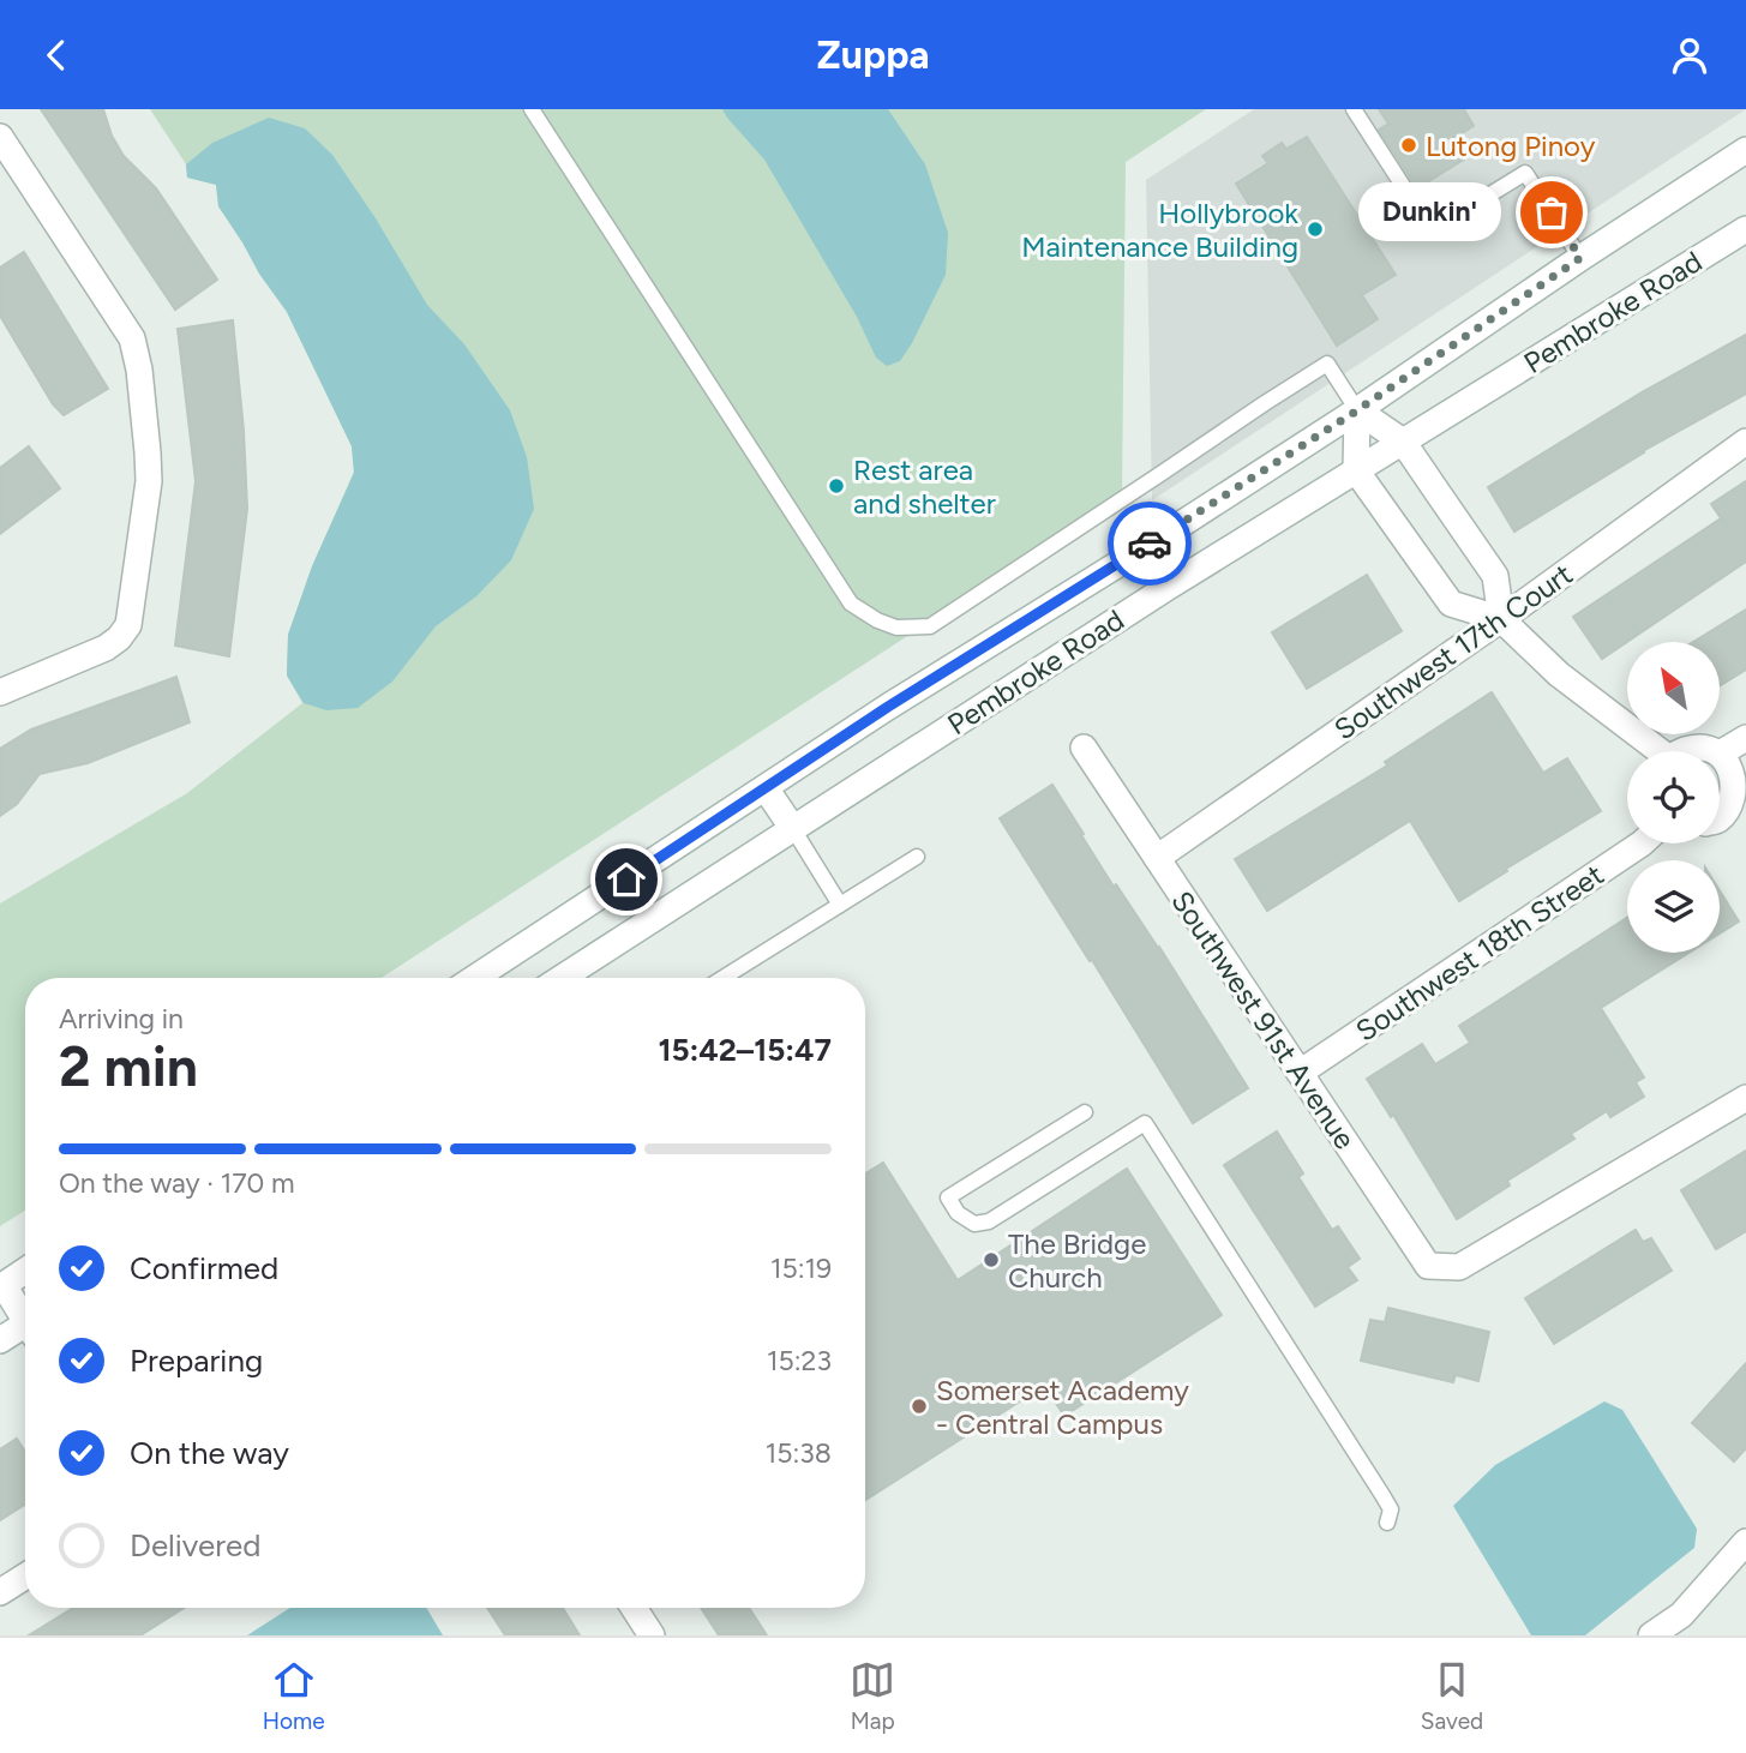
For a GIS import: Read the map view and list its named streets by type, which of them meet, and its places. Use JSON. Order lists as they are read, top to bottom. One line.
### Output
{"streets":{"street":["Pembroke Road","Southwest 17th Court","Southwest 18th Street","Southwest 91st Avenue"]},"crossings":[["Southwest 17th Court","Southwest 91st Avenue"],["Southwest 18th Street","Southwest 91st Avenue"]],"places":["Lutong Pinoy","Dunkin'","Hollybrook Maintenance Building","Rest area and shelter","The Bridge Church","Somerset Academy - Central Campus"],"north":"top left","page":{"header":"Zuppa","bubble":"Dunkin'","heading":["2 min","Arriving in","15:42–15:47"],"bar":"On the way · 170 m","list":[["Confirmed","15:19"],["Preparing","15:23"],["On the way","15:38"],"Delivered"],"tabs":["Home","Map","Saved"]}}
